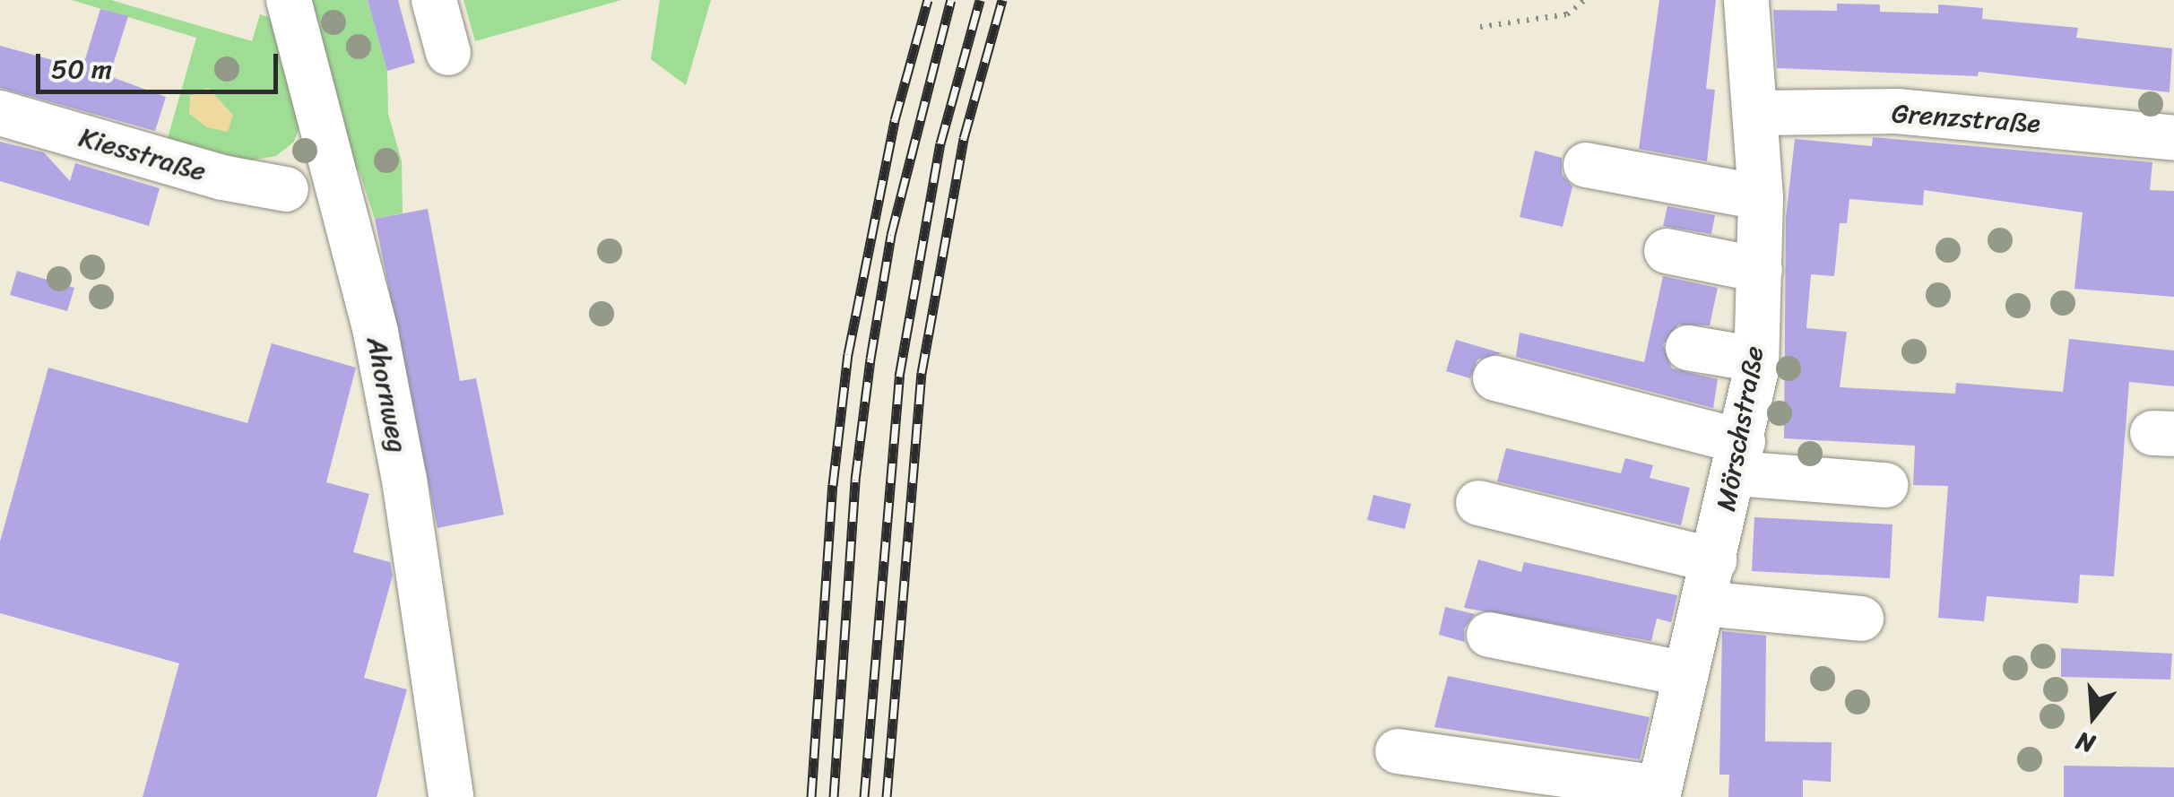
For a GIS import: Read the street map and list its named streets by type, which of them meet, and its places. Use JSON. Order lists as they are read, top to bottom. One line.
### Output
{"streets":{"street":["Grenzstraße","Kiesstraße","Ahornweg","Mörschstraße"]},"crossings":[["Grenzstraße","Mörschstraße"]],"scale_bar":"50 m","north":"bottom"}
